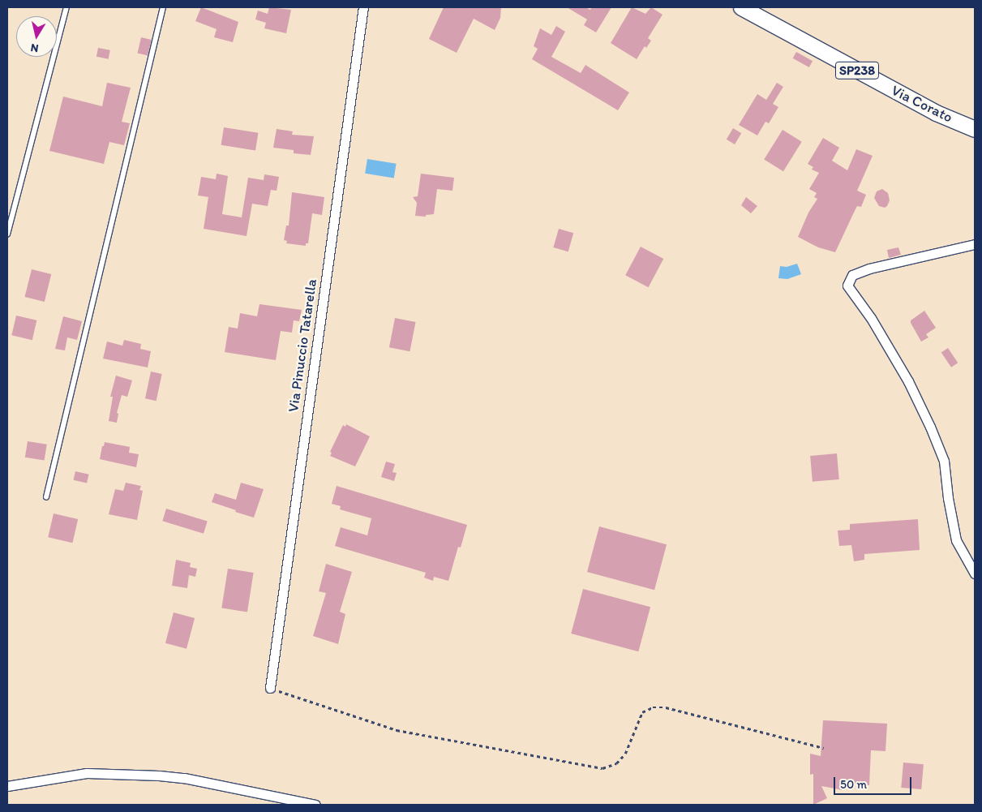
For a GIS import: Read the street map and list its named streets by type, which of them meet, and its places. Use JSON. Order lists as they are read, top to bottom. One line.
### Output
{"streets":{"main road":["SP238","Via Corato"],"street":["Via Pinuccio Tatarella"]},"scale_bar":"50 m","north":"bottom"}
